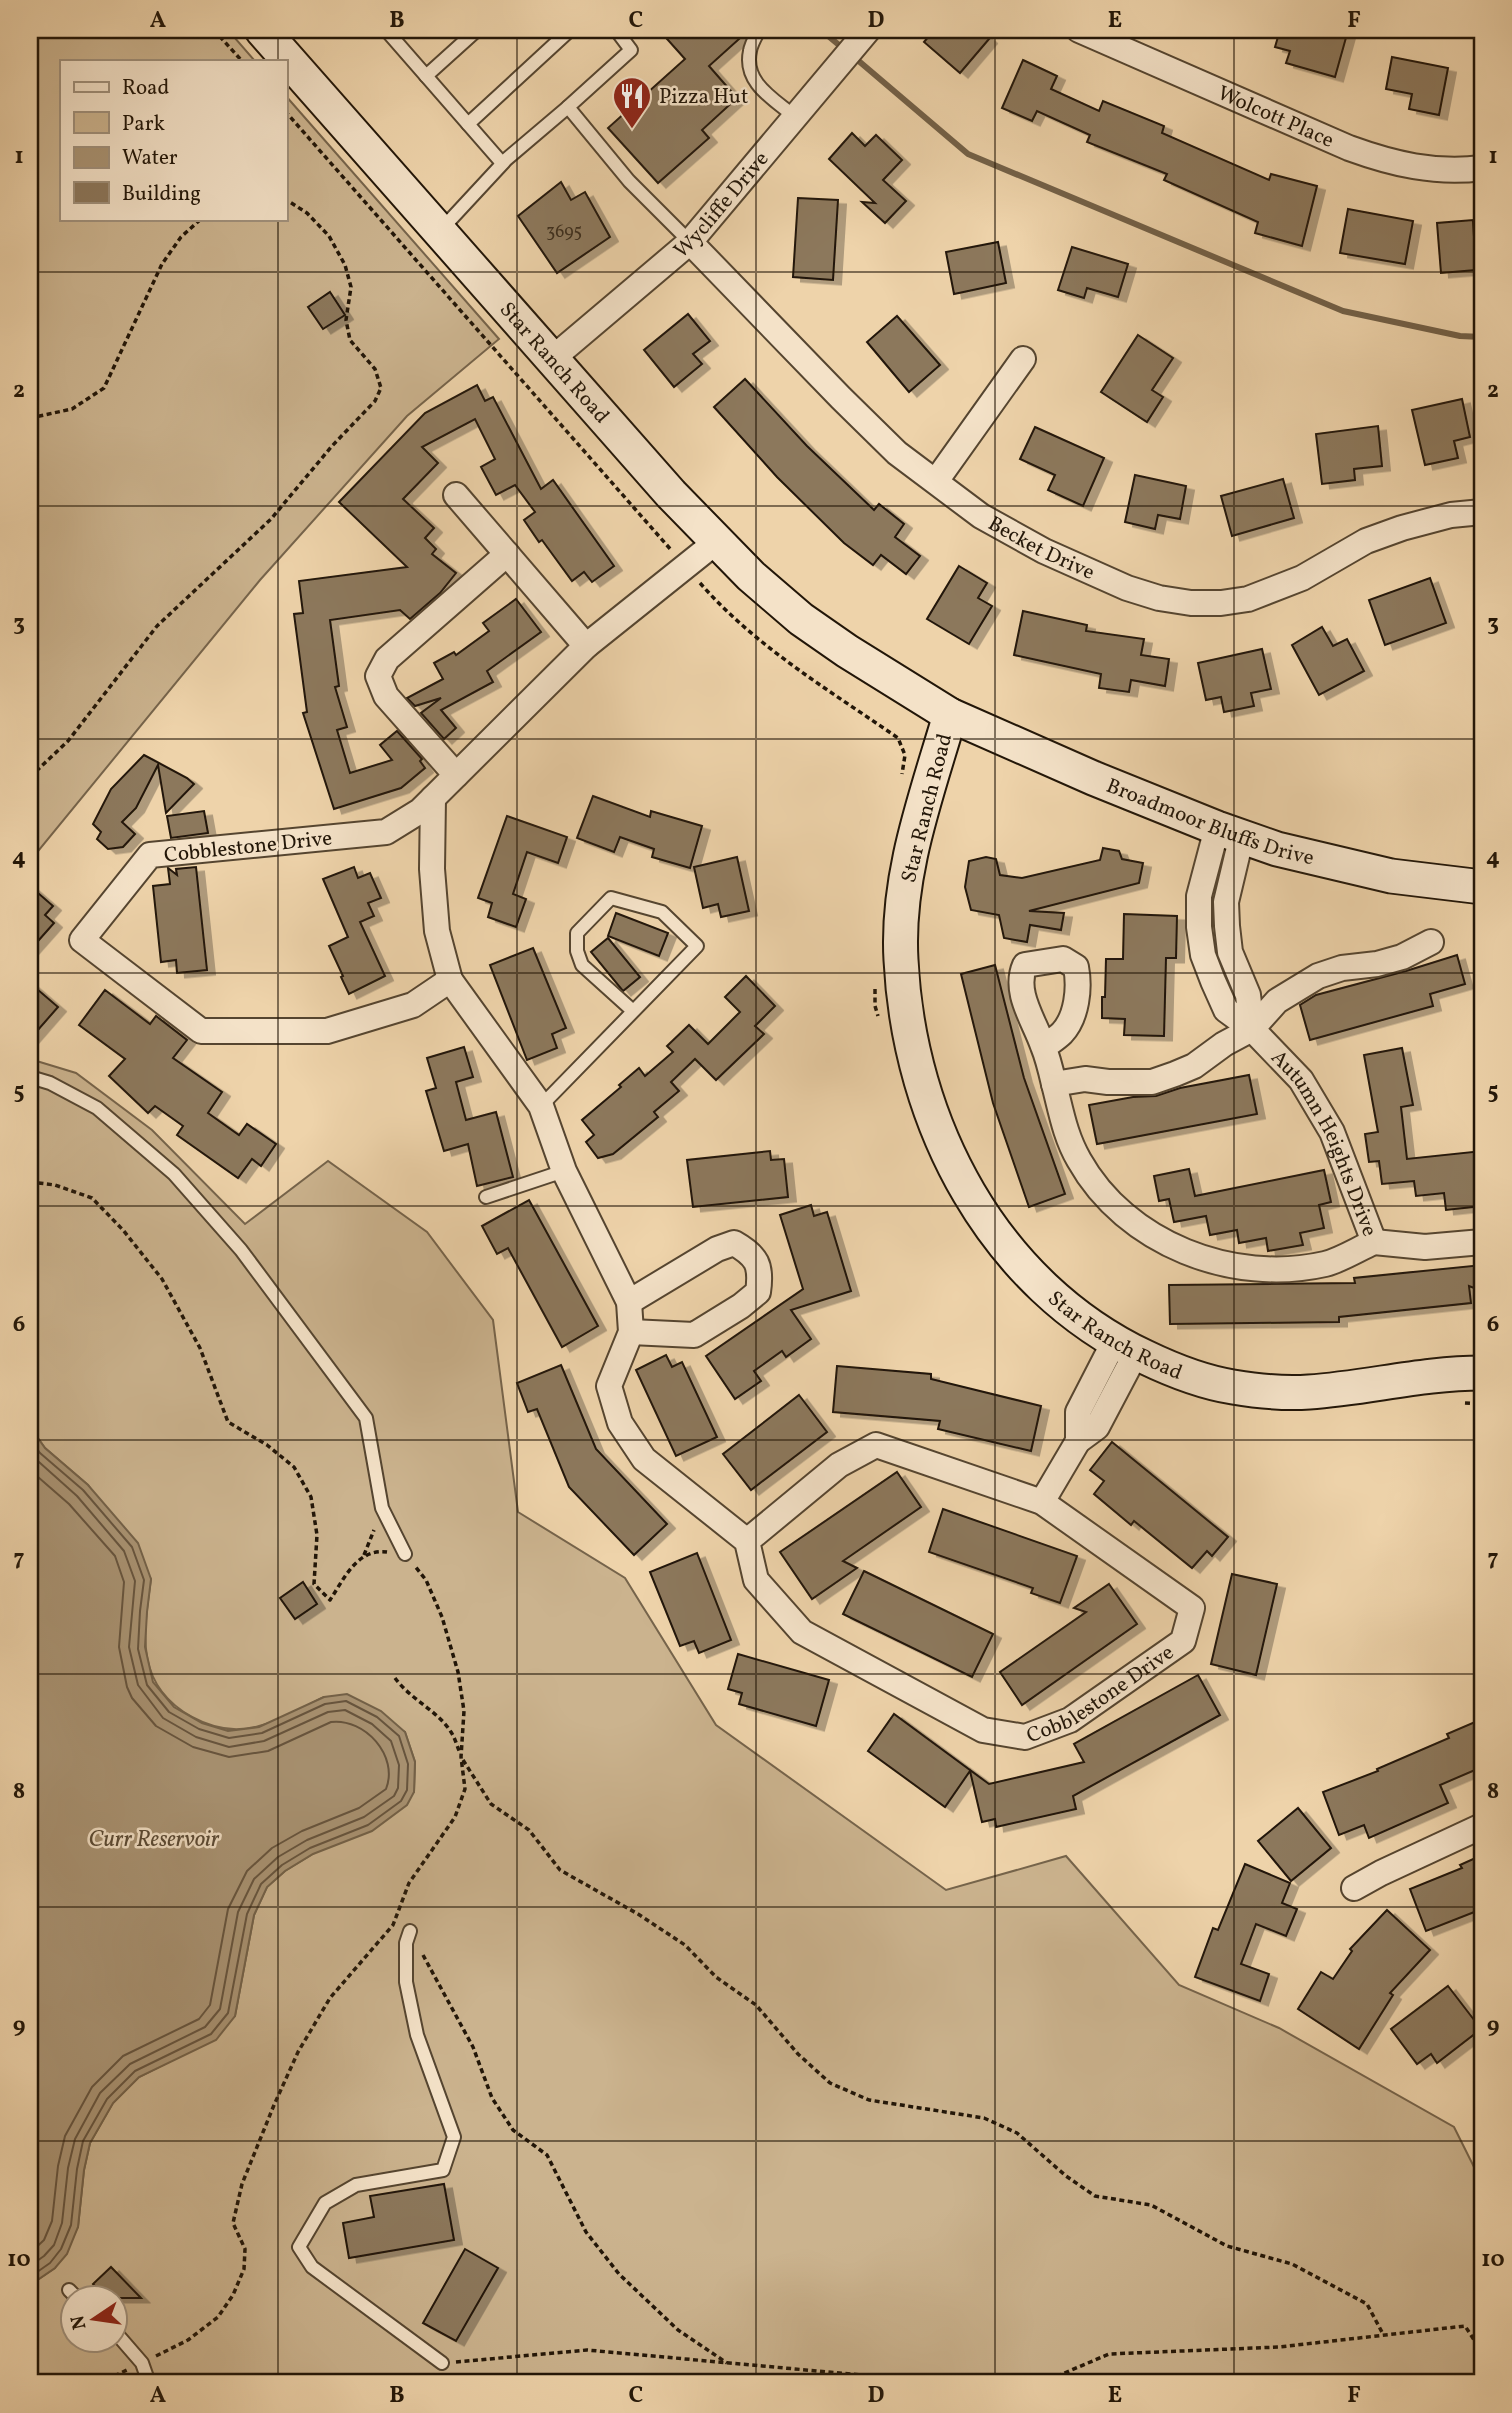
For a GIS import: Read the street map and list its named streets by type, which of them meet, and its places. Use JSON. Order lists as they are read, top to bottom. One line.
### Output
{"streets":{"street":["Wolcott Place","Wycliffe Drive","Star Ranch Road","Becket Drive","Broadmoor Bluffs Drive","Cobblestone Drive","Autumn Heights Drive"]},"crossings":[["Wycliffe Drive","Star Ranch Road"],["Wycliffe Drive","Becket Drive"],["Star Ranch Road","Broadmoor Bluffs Drive"],["Star Ranch Road","Cobblestone Drive"],["Broadmoor Bluffs Drive","Autumn Heights Drive"]],"water":["Curr Reservoir"],"places":{"restaurant":["Pizza Hut"]},"house_numbers":["3695"],"legend":["Road","Park","Water","Building"],"north":"left","grid":{"columns":["A","B","C","D","E","F"],"rows":["1","2","3","4","5","6","7","8","9","10"]}}
